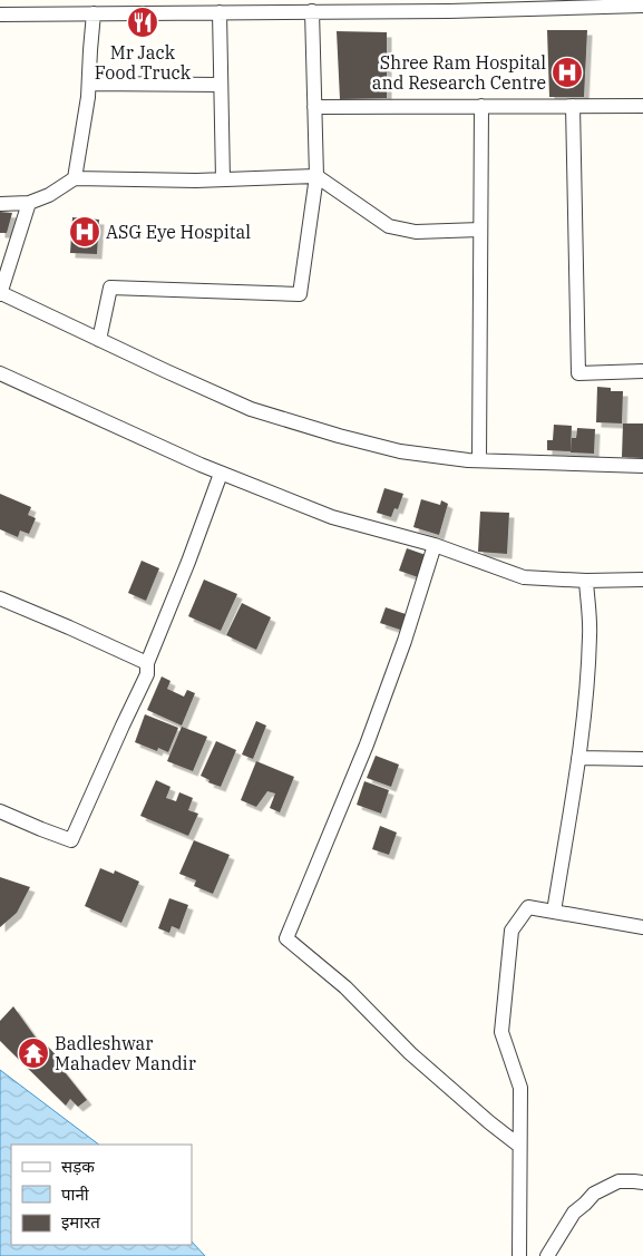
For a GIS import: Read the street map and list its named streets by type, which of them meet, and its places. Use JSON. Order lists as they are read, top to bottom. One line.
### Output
{"places":{"restaurant":["Mr Jack Food Truck"],"hospital":["Shree Ram Hospital and Research Centre","ASG Eye Hospital"],"temple":["Badleshwar Mahadev Mandir"]},"legend":["सड़क","पानी","इमारत"]}
